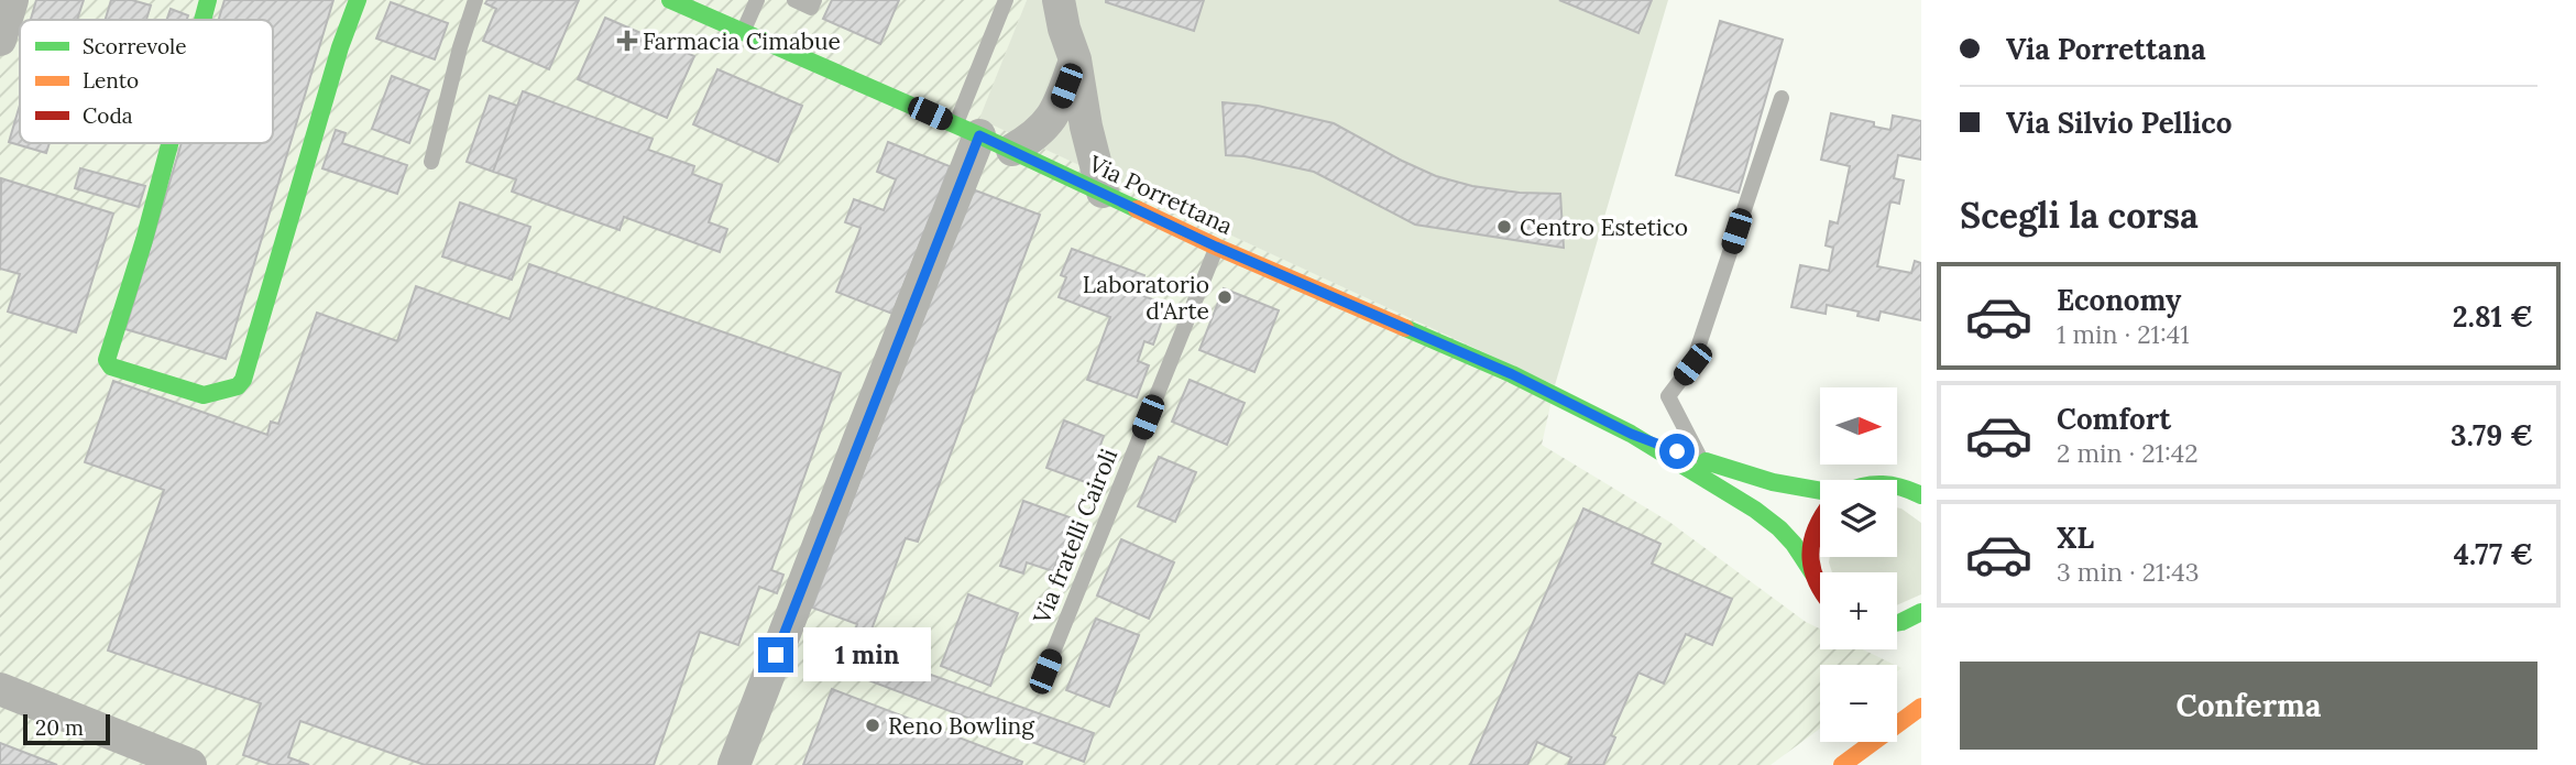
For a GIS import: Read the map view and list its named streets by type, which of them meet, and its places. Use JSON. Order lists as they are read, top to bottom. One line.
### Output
{"streets":{"main road":["Via Porrettana"],"lane":["Via fratelli Cairoli"]},"crossings":[["Via Porrettana","Via fratelli Cairoli"]],"places":{"health":["Farmacia Cimabue"],"other":["Centro Estetico","Laboratorio d'Arte","Reno Bowling"]},"legend":["Scorrevole","Lento","Coda"],"scale_bar":"20 m","north":"right","page":{"banner":["Via Porrettana","Via Silvio Pellico"],"heading":"Scegli la corsa","list":[{"name":"Economy","note":"1 min · 21:41","value":"2.81 €"},{"name":"Comfort","note":"2 min · 21:42","value":"3.79 €"},{"name":"XL","note":"3 min · 21:43","value":"4.77 €"}],"map_buttons":["+","−"],"bubble":"1 min","buttons":"Conferma","scale":"20 m"}}
